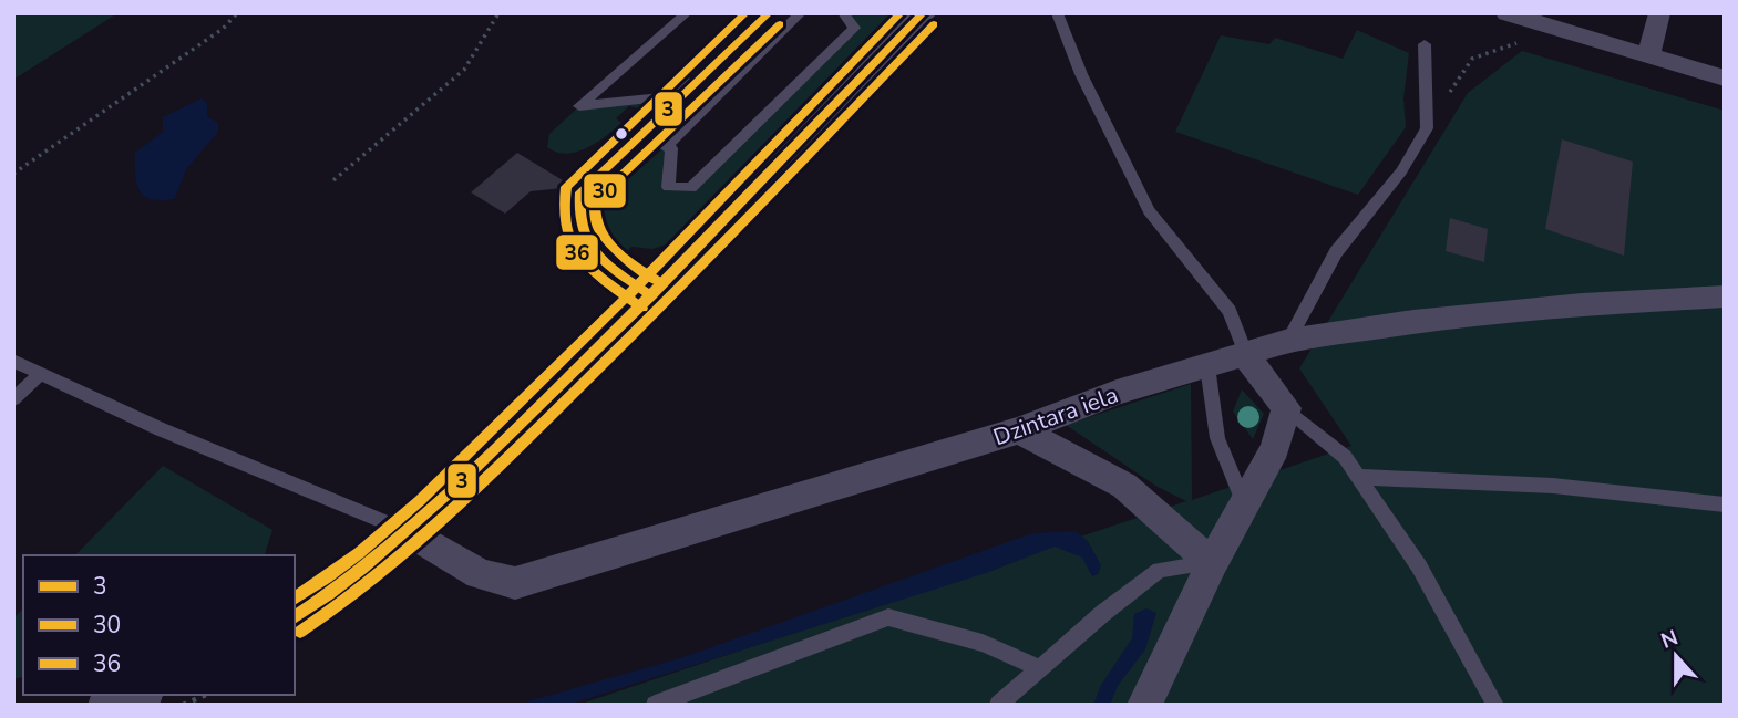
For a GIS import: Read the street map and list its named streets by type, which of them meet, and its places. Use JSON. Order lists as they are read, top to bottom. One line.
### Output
{"streets":{"street":["Dzintara iela"]},"lines":["transit line 3","transit line 36","transit line 30"],"legend":["3","30","36"],"north":"top"}
